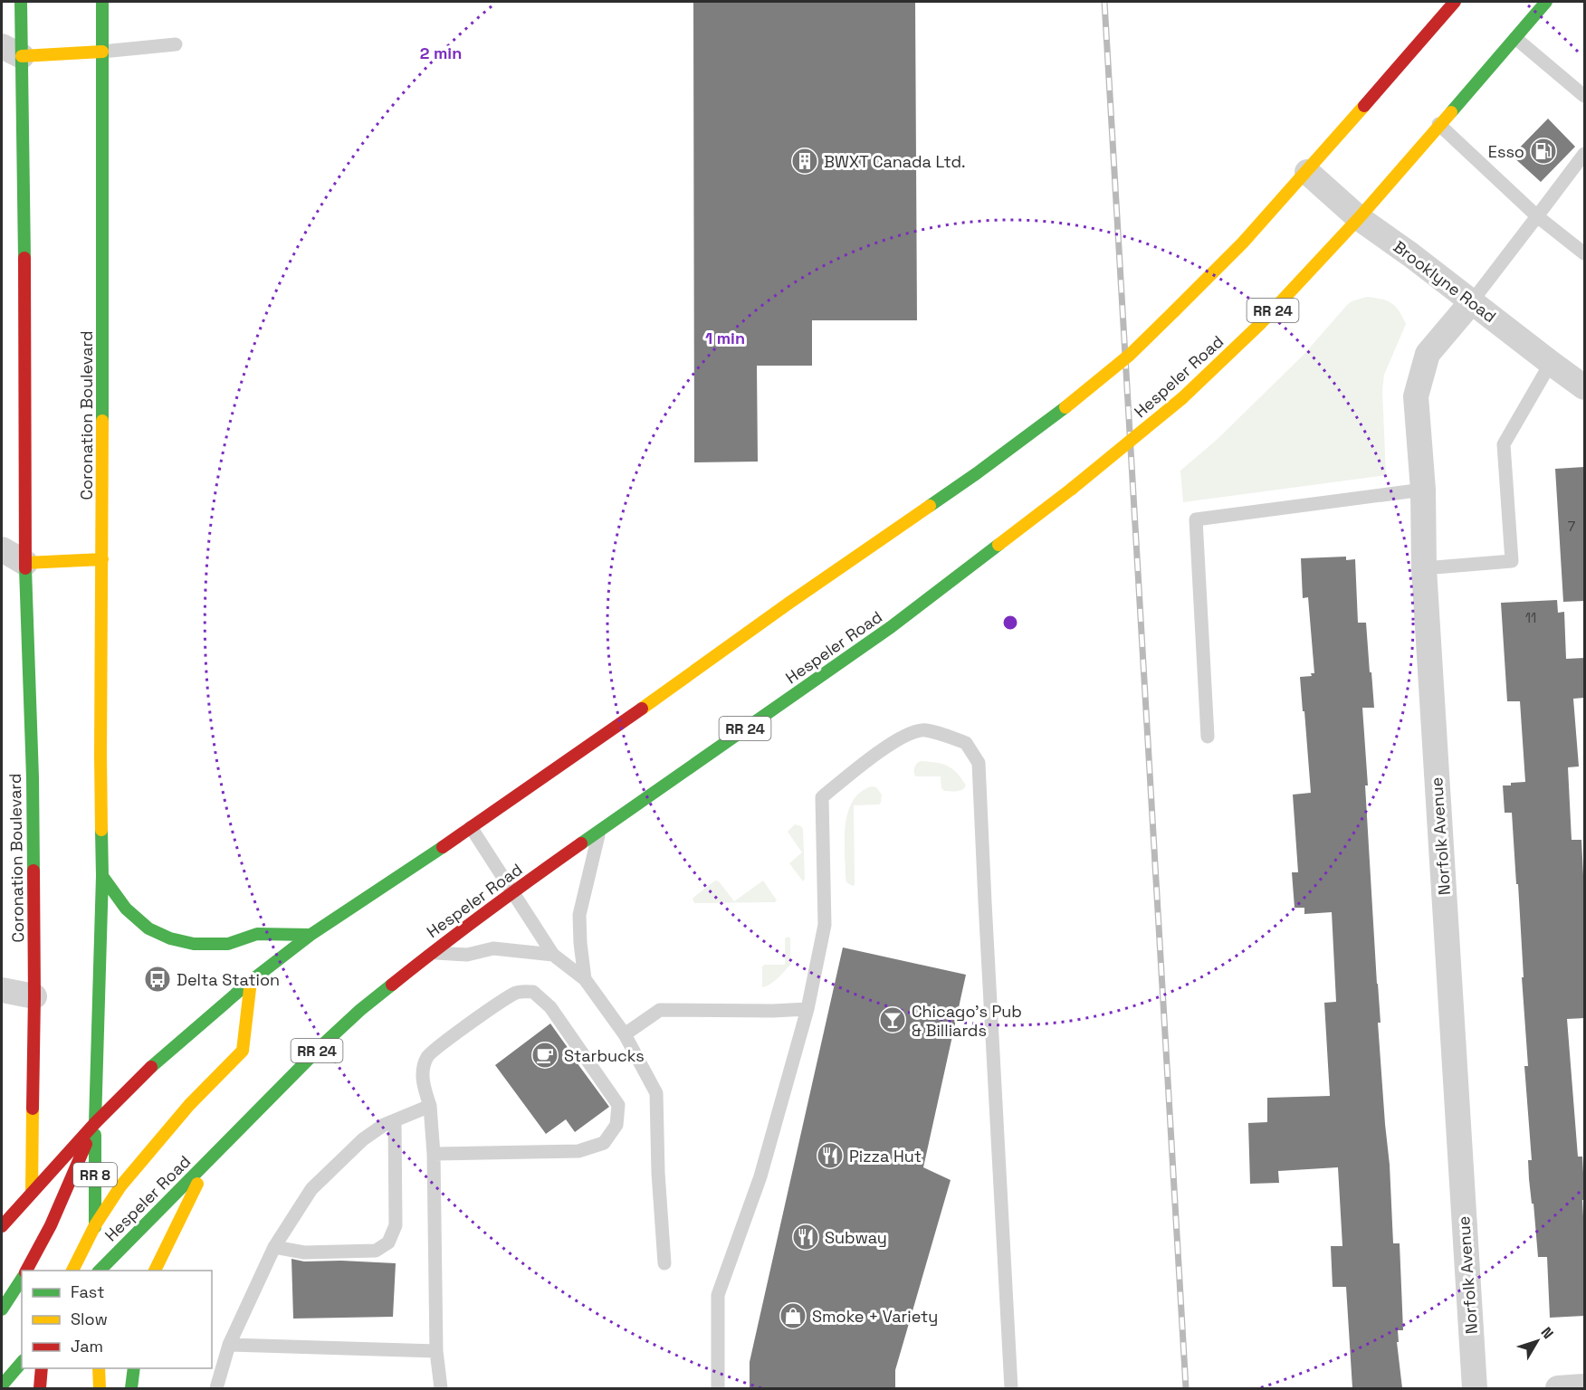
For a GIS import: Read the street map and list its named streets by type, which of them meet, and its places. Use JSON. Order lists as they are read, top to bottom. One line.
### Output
{"streets":{"main road":["RR 24","Hespeler Road","Coronation Boulevard","RR 8"],"street":["Brooklyne Road","Norfolk Avenue"]},"crossings":[["Brooklyne Road","Hespeler Road"],["Brooklyne Road","Norfolk Avenue"],["Coronation Boulevard","RR 8"]],"places":{"fuel station":["Esso"],"building":["BWXT Canada Ltd."],"bus stop":["Delta Station"],"bar":["Chicago's Pub & Billiards"],"cafe":["Starbucks"],"restaurant":["Pizza Hut","Subway"],"shop":["Smoke + Variety"]},"house_numbers":["7","11"],"legend":["Fast","Slow","Jam"],"north":"top right","rings":["2 min","1 min"]}
